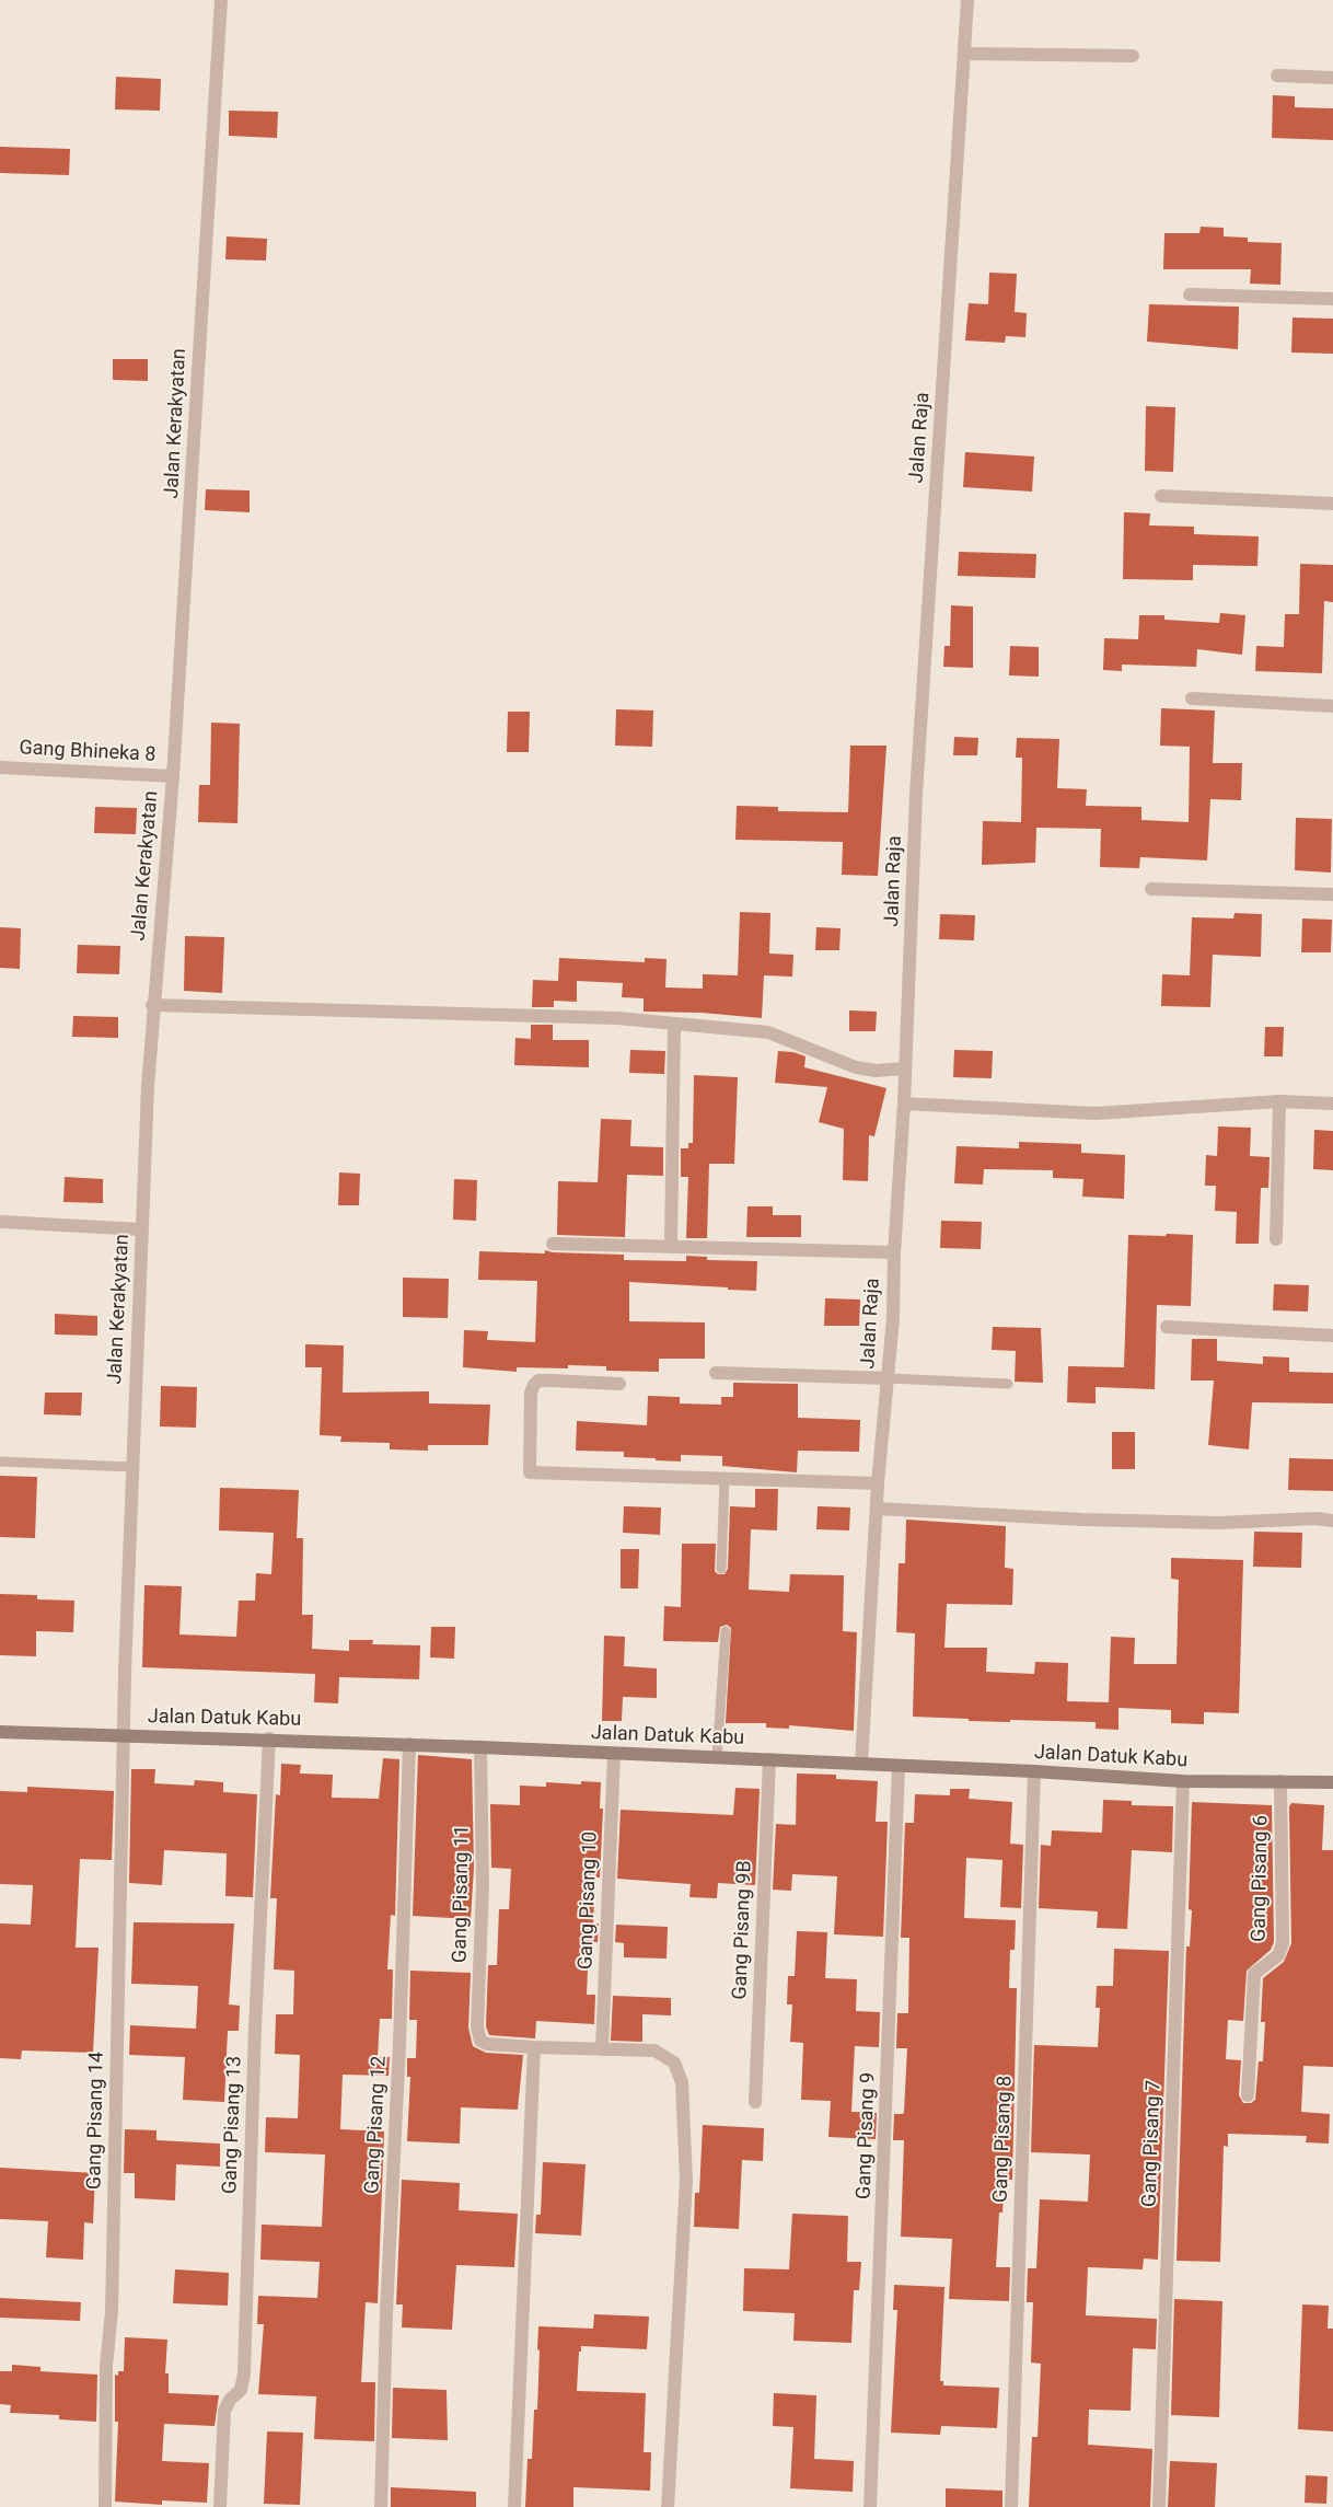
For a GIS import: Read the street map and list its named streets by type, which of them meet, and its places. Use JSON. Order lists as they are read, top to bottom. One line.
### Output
{"streets":{"street":["Jalan Kerakyatan","Jalan Raja","Gang Bhineka 8","Jalan Datuk Kabu","Gang Pisang 6","Gang Pisang 11","Gang Pisang 10","Gang Pisang 9B","Gang Pisang 14","Gang Pisang 13","Gang Pisang 12","Gang Pisang 9","Gang Pisang 8","Gang Pisang 7"]},"crossings":[["Jalan Kerakyatan","Gang Bhineka 8"],["Jalan Kerakyatan","Jalan Datuk Kabu"],["Jalan Kerakyatan","Gang Pisang 14"],["Jalan Raja","Jalan Datuk Kabu"],["Jalan Datuk Kabu","Gang Pisang 6"],["Jalan Datuk Kabu","Gang Pisang 11"],["Jalan Datuk Kabu","Gang Pisang 10"],["Jalan Datuk Kabu","Gang Pisang 9B"],["Jalan Datuk Kabu","Gang Pisang 14"],["Jalan Datuk Kabu","Gang Pisang 13"],["Jalan Datuk Kabu","Gang Pisang 12"],["Jalan Datuk Kabu","Gang Pisang 9"],["Jalan Datuk Kabu","Gang Pisang 8"],["Jalan Datuk Kabu","Gang Pisang 7"]]}
